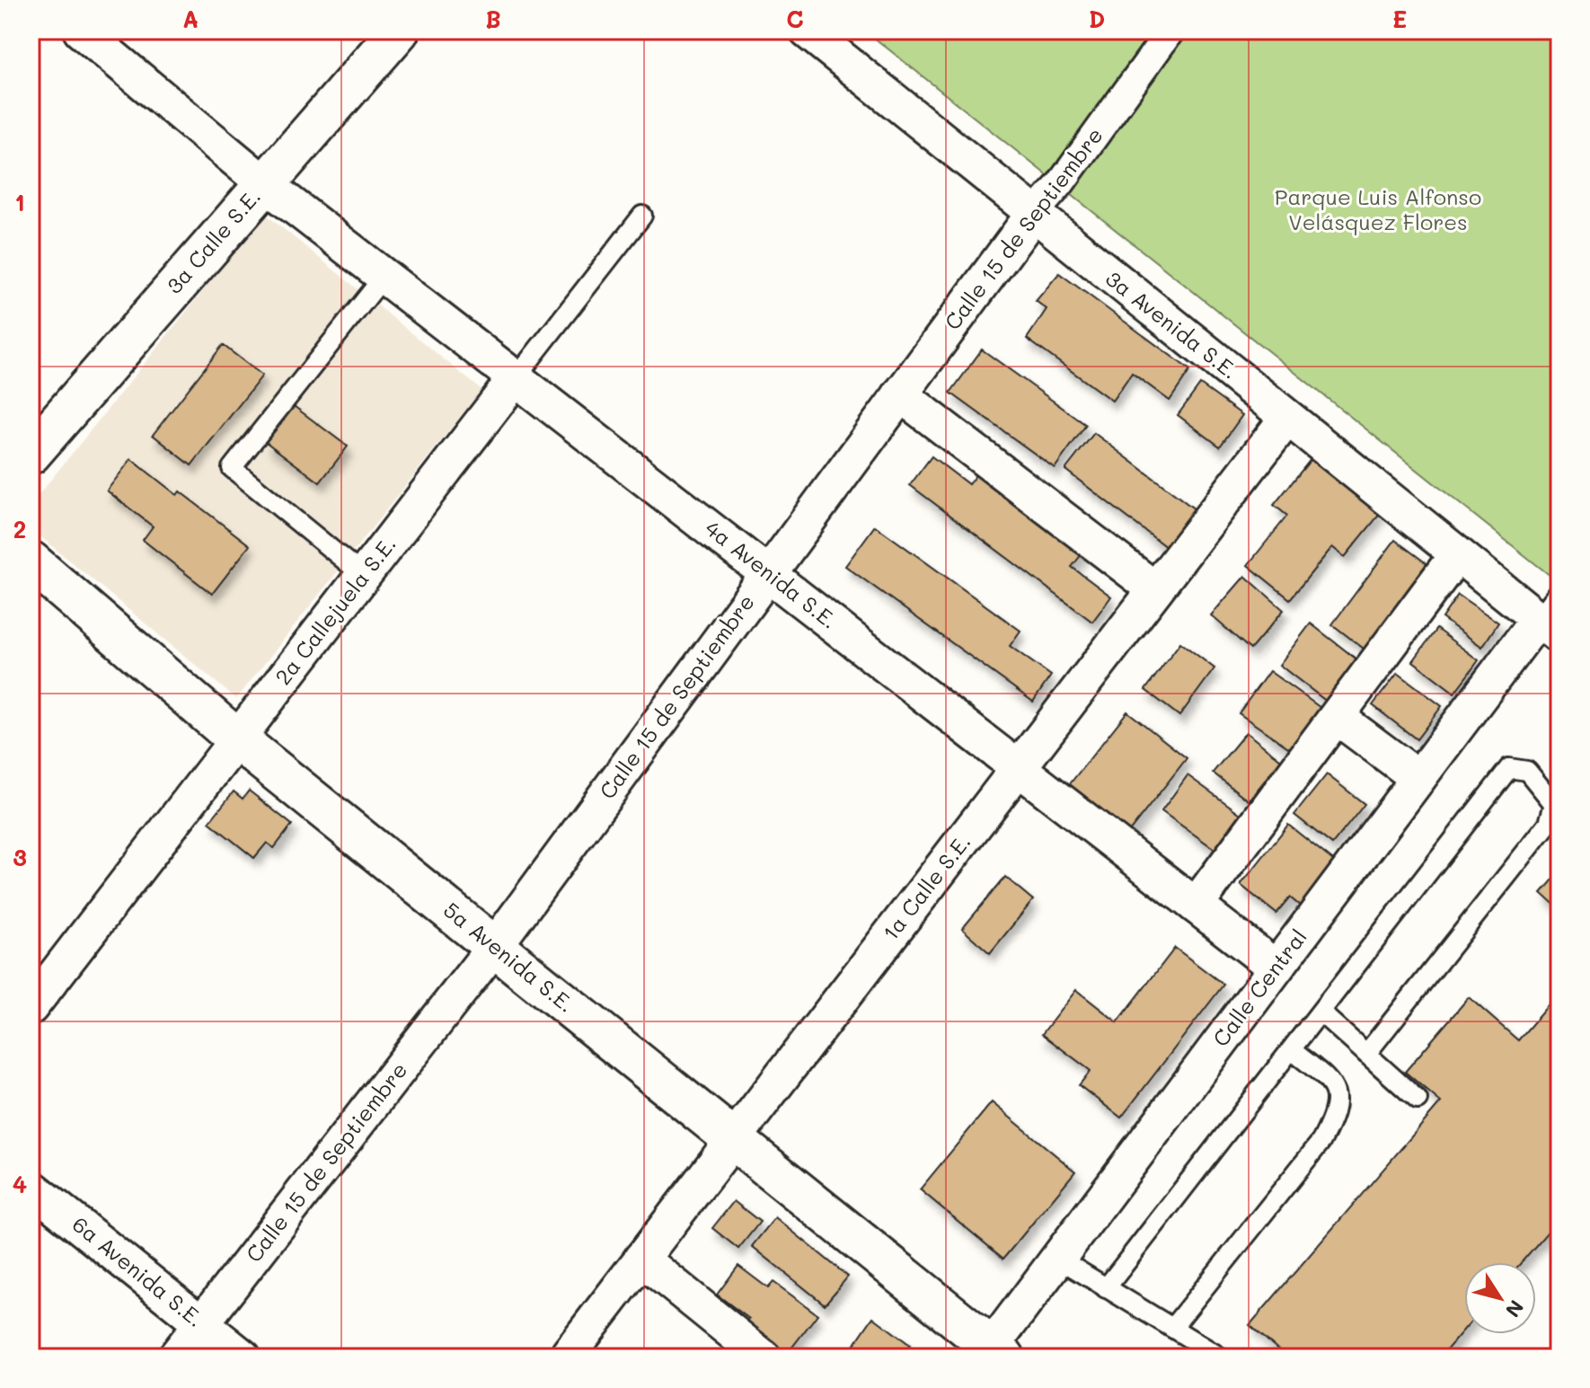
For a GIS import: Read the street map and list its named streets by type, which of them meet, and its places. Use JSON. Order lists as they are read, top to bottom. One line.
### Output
{"streets":{"street":["Calle 15 de Septiembre","3a Calle S.E.","3a Avenida S.E.","4a Avenida S.E.","2a Callejuela S.E.","1a Calle S.E.","5a Avenida S.E.","Calle Central","6a Avenida S.E."]},"crossings":[["Calle 15 de Septiembre","3a Avenida S.E."],["Calle 15 de Septiembre","4a Avenida S.E."],["Calle 15 de Septiembre","5a Avenida S.E."],["Calle 15 de Septiembre","6a Avenida S.E."],["3a Calle S.E.","4a Avenida S.E."],["3a Avenida S.E.","1a Calle S.E."],["3a Avenida S.E.","Calle Central"],["4a Avenida S.E.","2a Callejuela S.E."],["4a Avenida S.E.","1a Calle S.E."],["4a Avenida S.E.","Calle Central"],["2a Callejuela S.E.","5a Avenida S.E."],["1a Calle S.E.","5a Avenida S.E."],["5a Avenida S.E.","Calle Central"]],"parks":["Parque Luis Alfonso Velásquez Flores"],"north":"bottom right","grid":{"columns":["A","B","C","D","E"],"rows":["1","2","3","4"]}}
